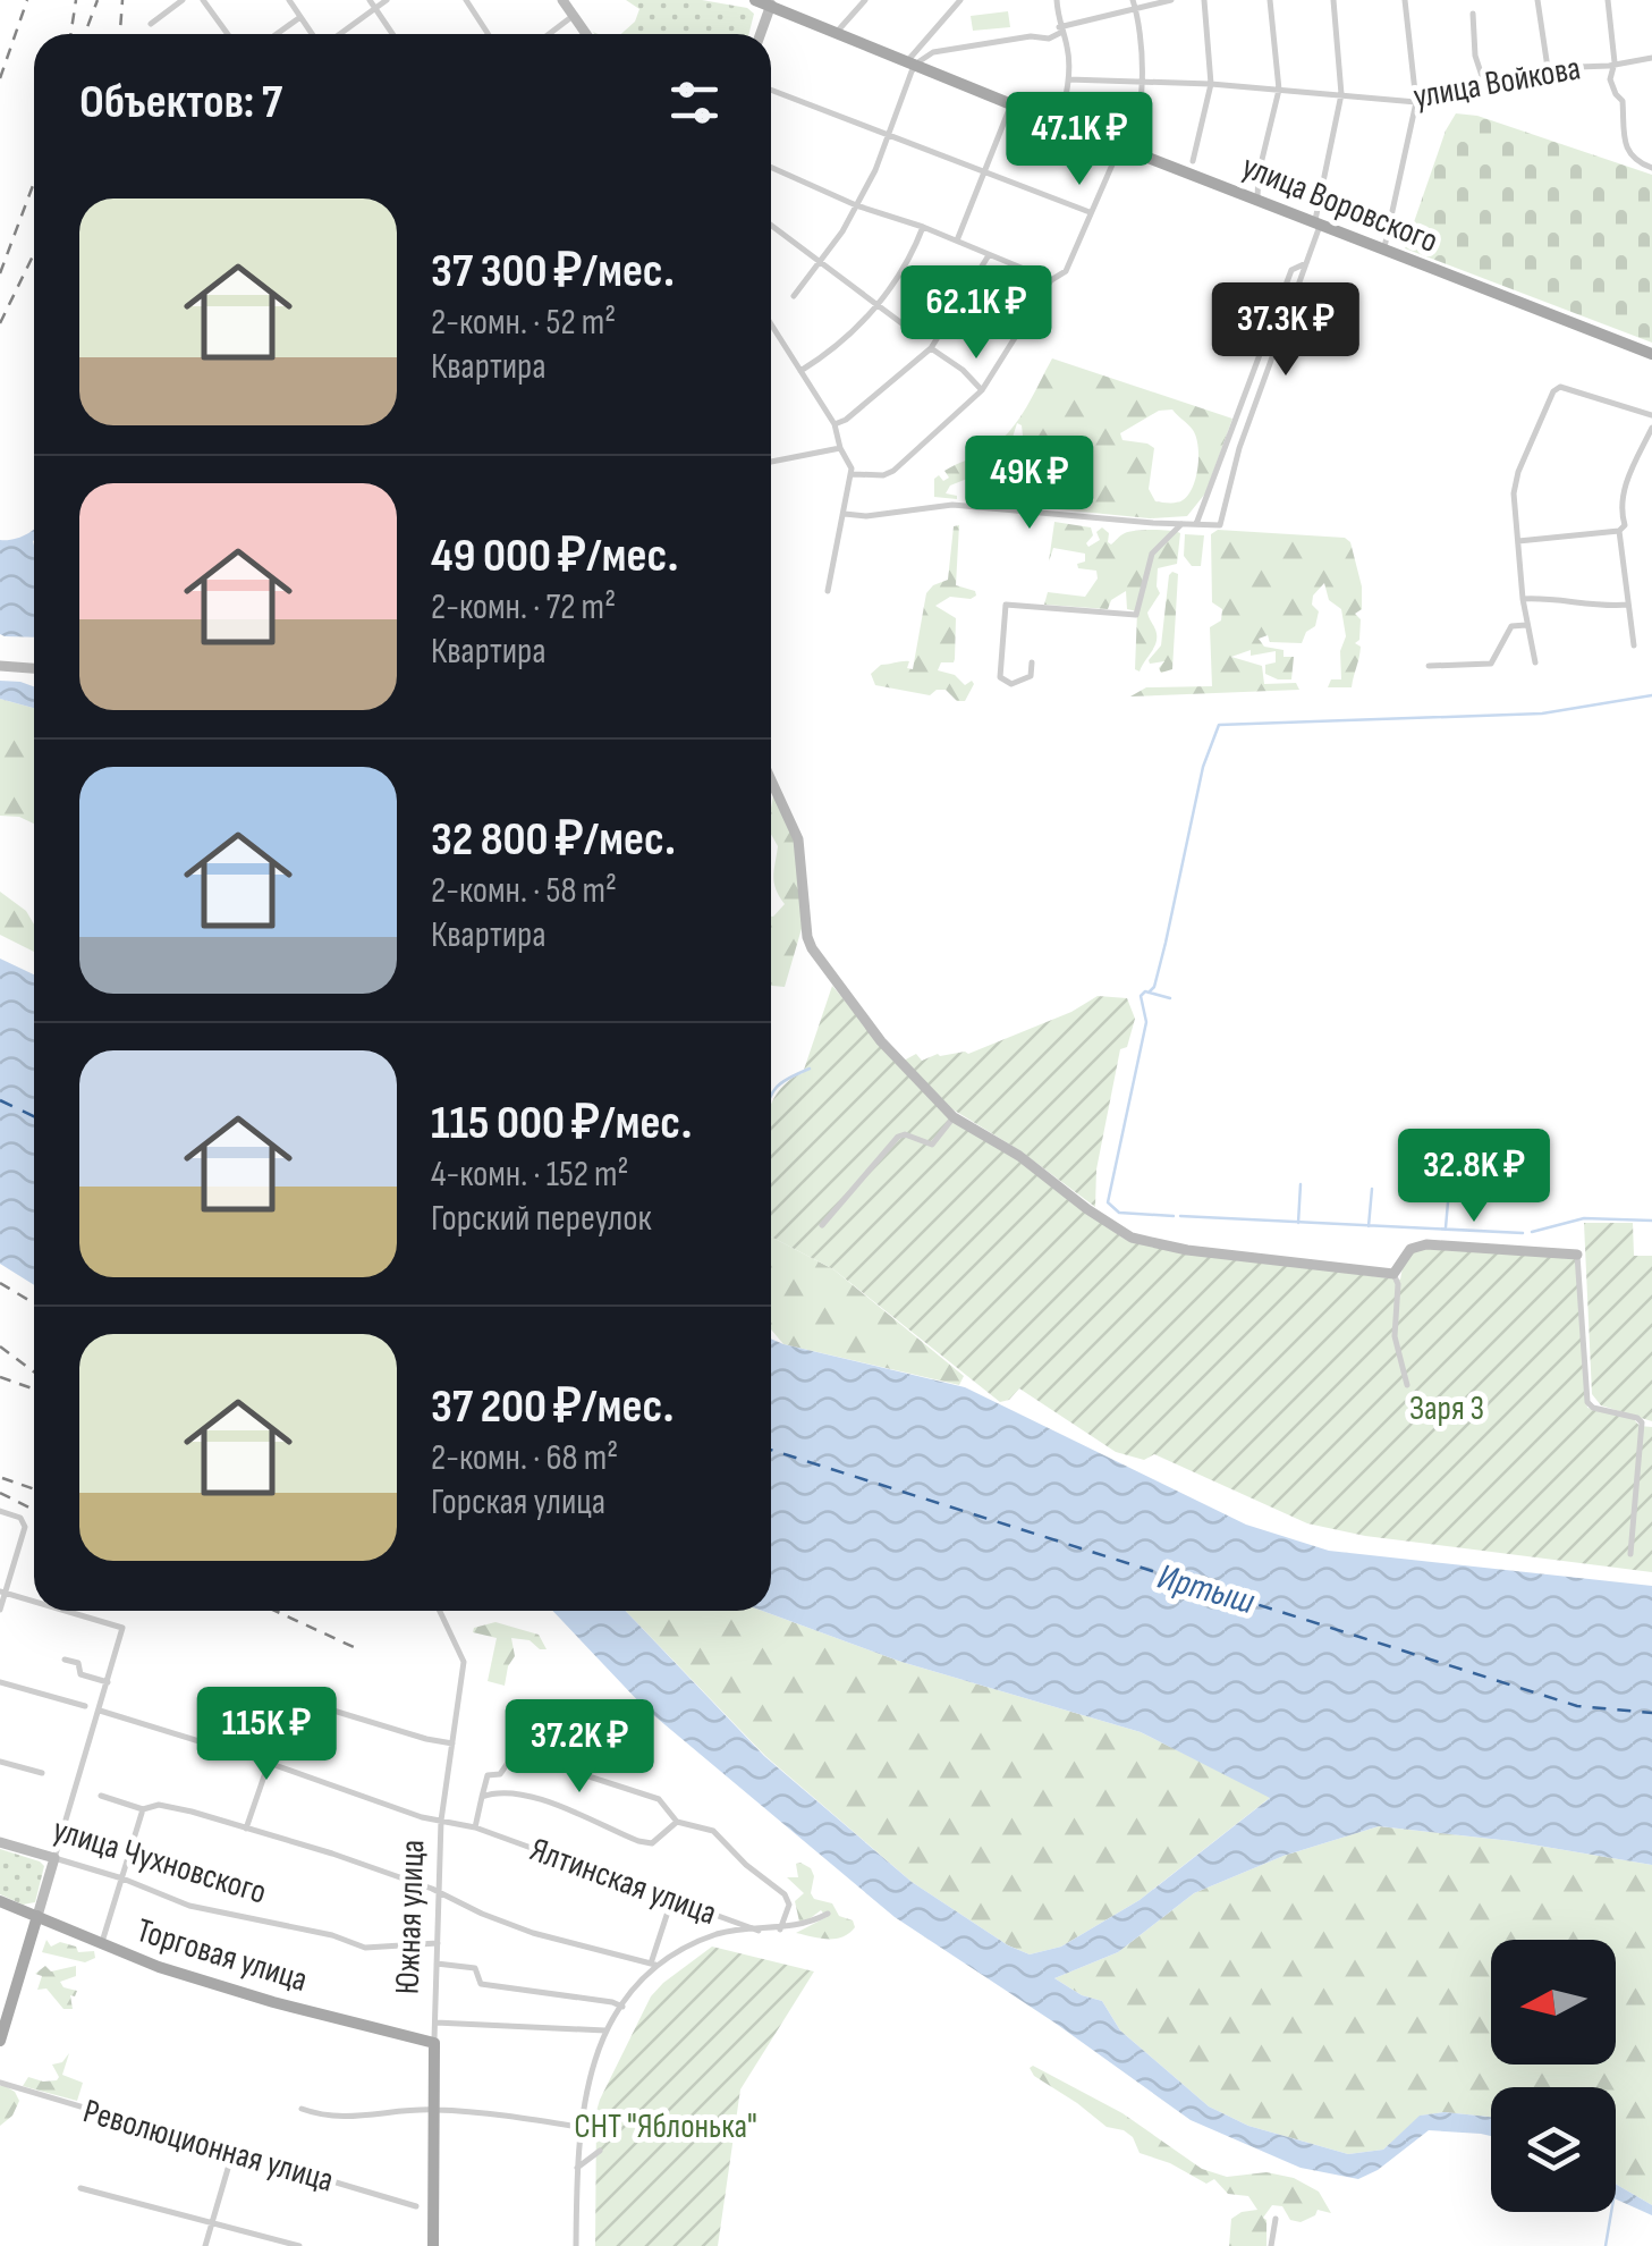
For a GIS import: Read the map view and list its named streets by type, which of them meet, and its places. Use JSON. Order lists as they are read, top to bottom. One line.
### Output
{"streets":{"main road":["улица Воровского","Южная улица","Торговая улица"],"street":["улица Войкова","улица Чухновского","Ялтинская улица","Революционная улица"]},"crossings":[["улица Чухновского","Южная улица"],["Ялтинская улица","Южная улица"],["Южная улица","Торговая улица"]],"water":["Иртыш"],"parks":["Заря 3","СНТ \"Яблонька\""],"north":"left","page":{"heading":"Объектов: 7","price":["47.1K ₽","62.1K ₽","37.3K ₽","49K ₽","32.8K ₽","115K ₽","37.2K ₽"],"list":[{"name":"37 300 ₽/мес.","note":"2-комн. · 52 m² · Квартира"},{"name":"49 000 ₽/мес.","note":"2-комн. · 72 m² · Квартира"},{"name":"32 800 ₽/мес.","note":"2-комн. · 58 m² · Квартира"},{"name":"115 000 ₽/мес.","note":"4-комн. · 152 m² · Горский переулок"},{"name":"37 200 ₽/мес.","note":"2-комн. · 68 m² · Горская улица"}]}}
